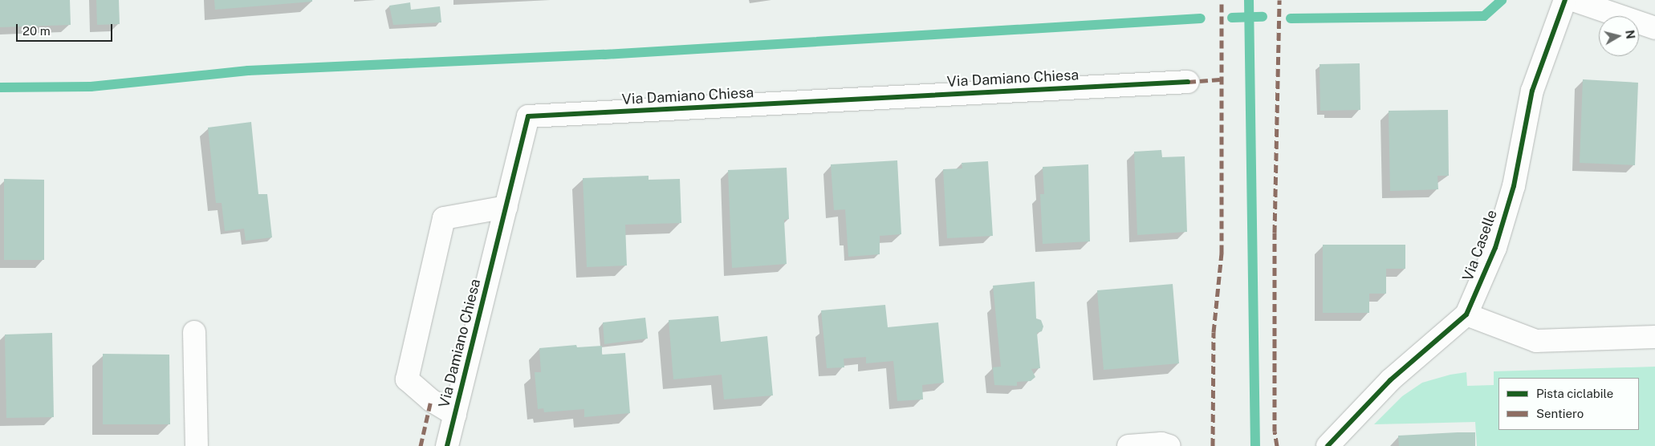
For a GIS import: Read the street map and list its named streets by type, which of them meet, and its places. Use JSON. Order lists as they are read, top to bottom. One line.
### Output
{"streets":{"street":["Via Damiano Chiesa","Via Caselle"]},"legend":["Pista ciclabile","Sentiero"],"scale_bar":"20 m","north":"right"}
